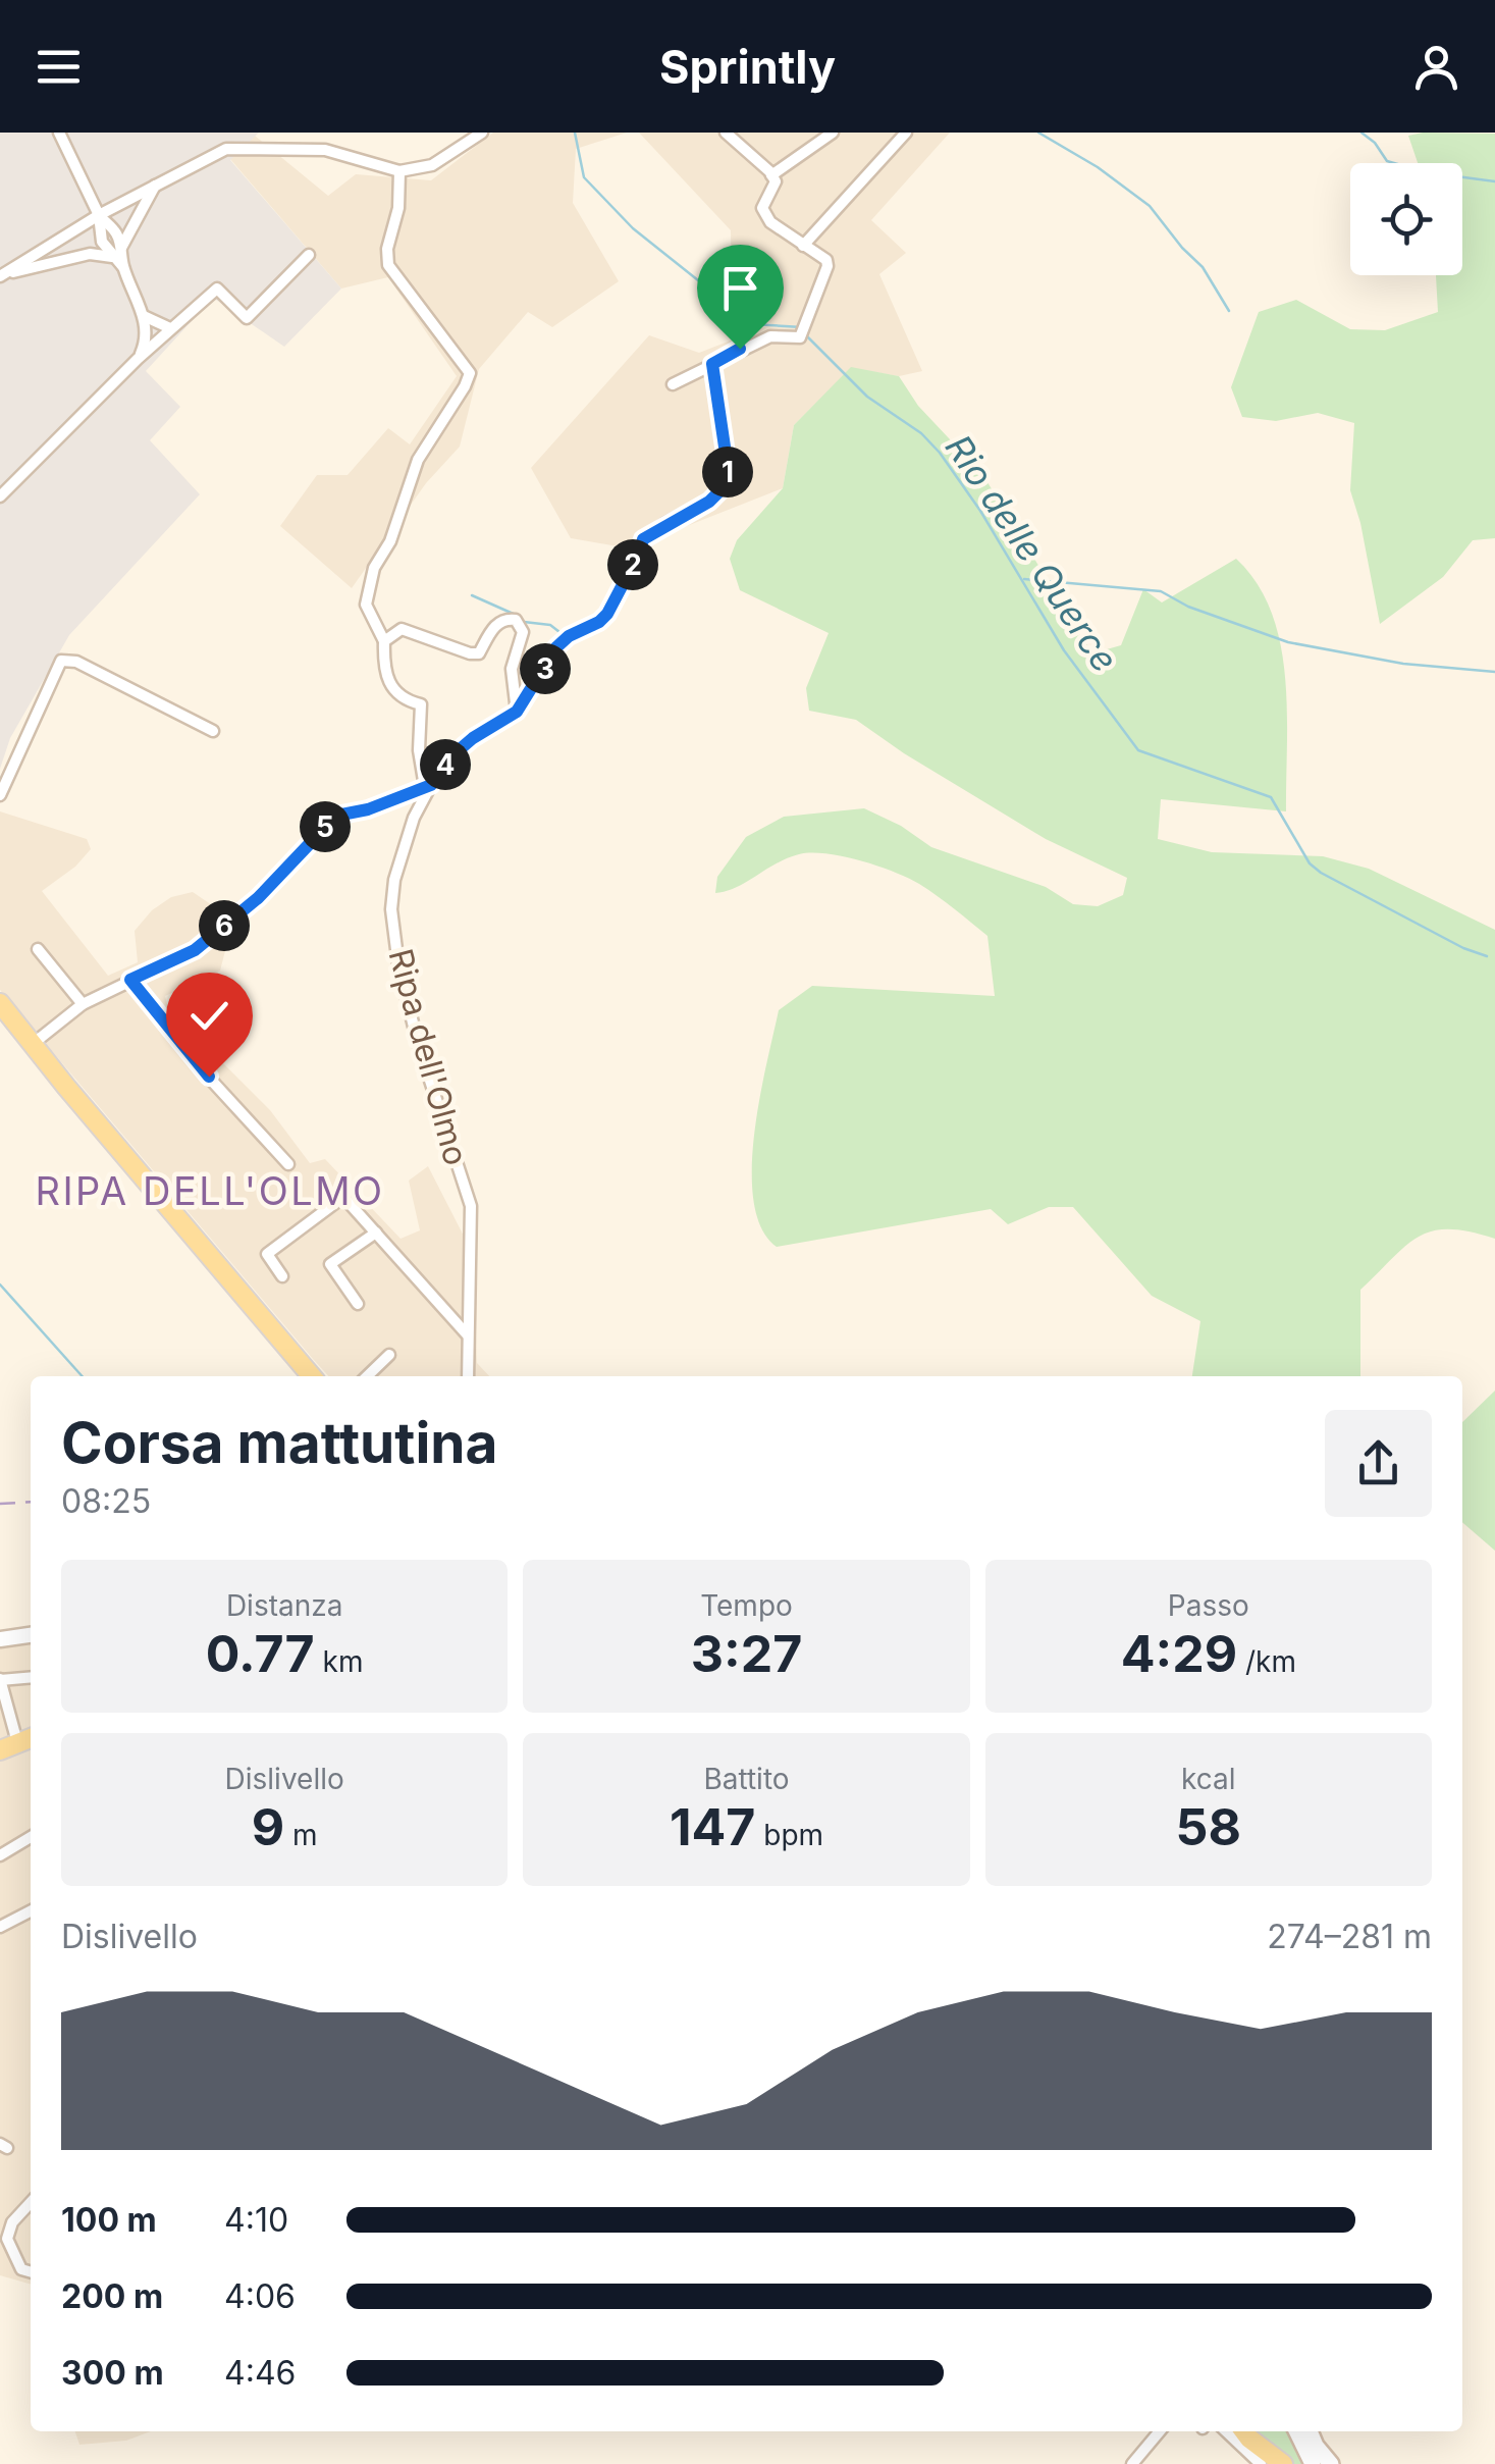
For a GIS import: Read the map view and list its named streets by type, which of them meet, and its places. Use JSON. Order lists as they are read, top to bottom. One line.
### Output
{"streets":{"street":["Ripa dell'Olmo"]},"districts":["RIPA DELL'OLMO"],"water":["Rio delle Querce"],"page":{"header":"Sprintly","pins":["1","2","3","4","5","6"],"heading":["Corsa mattutina","08:25"],"stats":[["Distanza","0.77 km"],["Tempo","3:27"],["Passo","4:29 /km"],["Dislivello","9 m"],["Battito","147 bpm"],["kcal","58"]],"chart":["Dislivello","274–281 m"],"list":[{"name":"100 m","note":"4:10"},{"name":"200 m","note":"4:06"},{"name":"300 m","note":"4:46"}]}}
